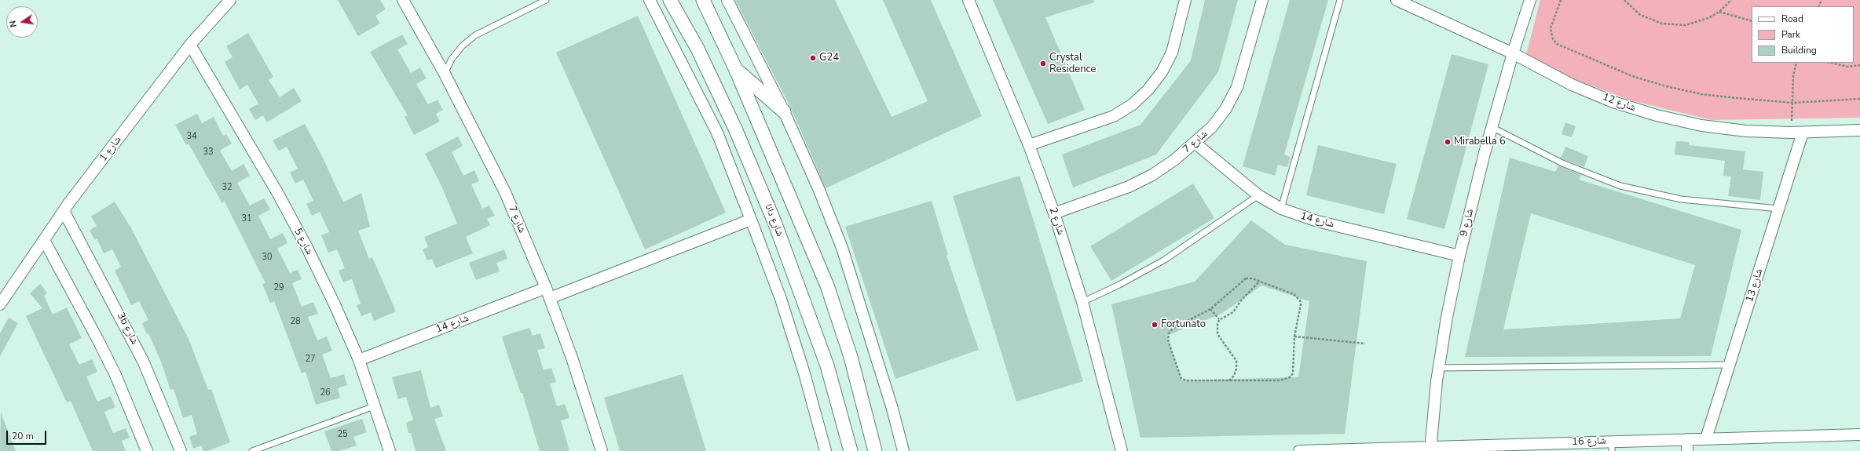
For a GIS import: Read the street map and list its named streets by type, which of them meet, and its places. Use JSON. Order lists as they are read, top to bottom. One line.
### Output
{"streets":{"street":["شارع 12","شارع 7","شارع 1","شارع دانا","شارع 14","شارع 2","شارع 9","شارع 5","شارع 13","3b شارع","شارع 16"]},"crossings":[["شارع 12","شارع 9"],["شارع 12","شارع 13"],["شارع 7","شارع 14"],["شارع 7","شارع 2"],["شارع 1","شارع 5"],["شارع 1","3b شارع"],["شارع 14","شارع 9"],["شارع 14","شارع 5"],["شارع 9","شارع 16"],["شارع 13","شارع 16"]],"places":["G24","Crystal Residence","Mirabella 6","Fortunato"],"house_numbers":["34","33","32","31","30","29","28","27","26","25"],"legend":["Road","Park","Building"],"scale_bar":"20 m","north":"left"}
